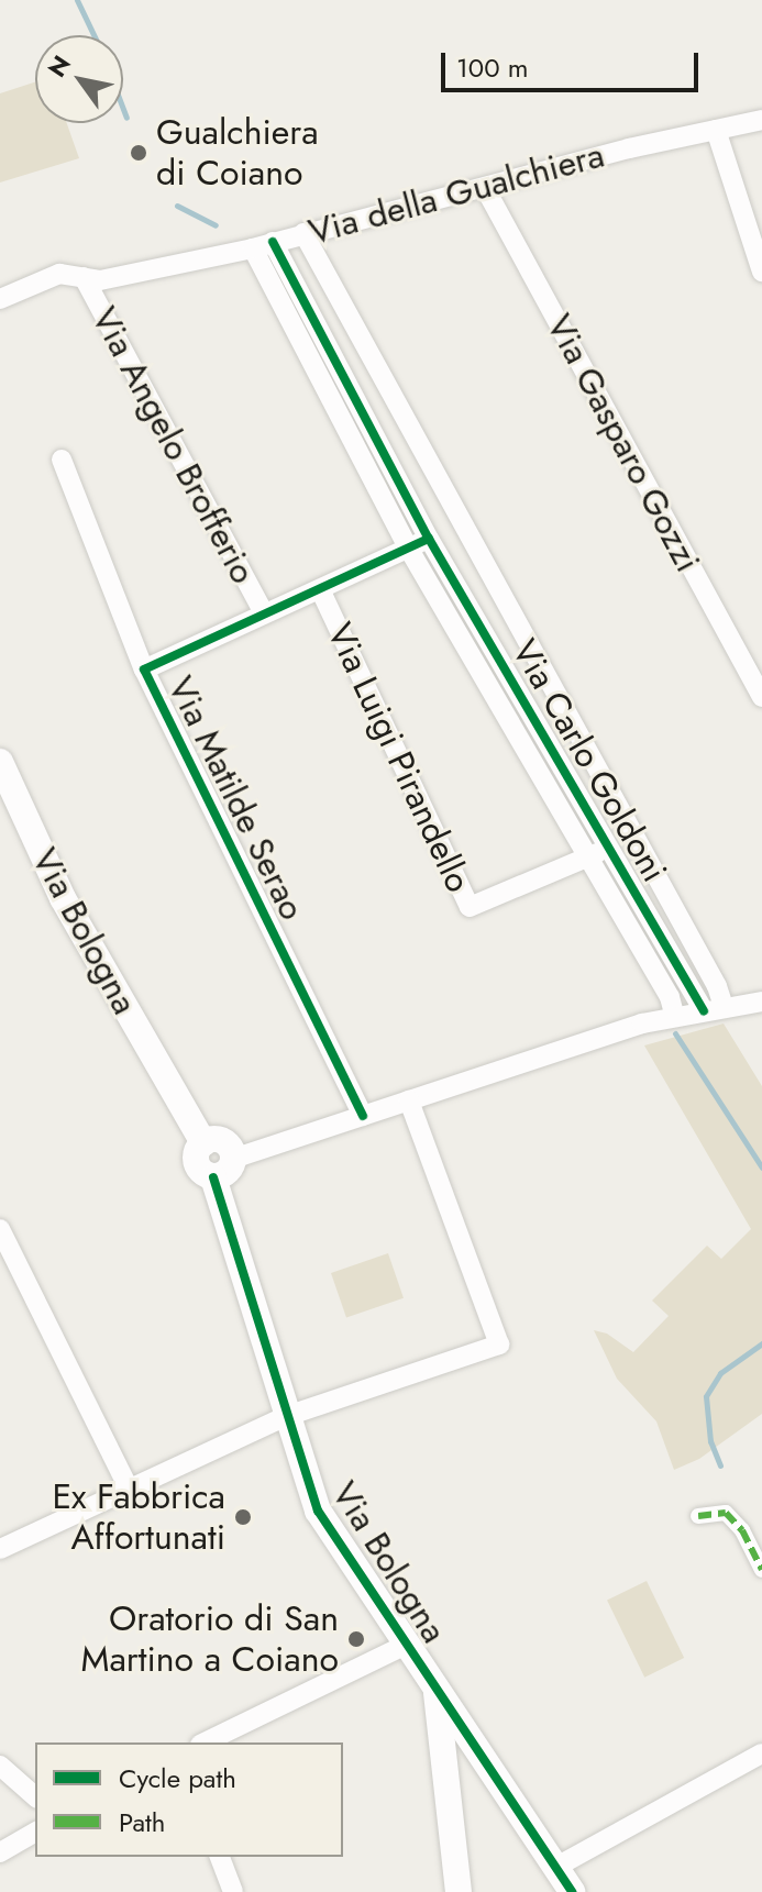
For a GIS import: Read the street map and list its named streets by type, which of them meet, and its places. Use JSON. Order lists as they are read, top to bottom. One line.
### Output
{"streets":{"street":["Via della Gualchiera","Via Gasparo Gozzi","Via Angelo Brofferio","Via Luigi Pirandello","Via Carlo Goldoni","Via Matilde Serao","Via Bologna"]},"crossings":[["Via della Gualchiera","Via Gasparo Gozzi"],["Via della Gualchiera","Via Angelo Brofferio"],["Via della Gualchiera","Via Carlo Goldoni"],["Via Angelo Brofferio","Via Matilde Serao"],["Via Luigi Pirandello","Via Carlo Goldoni"],["Via Luigi Pirandello","Via Matilde Serao"],["Via Carlo Goldoni","Via Matilde Serao"]],"places":["Gualchiera di Coiano","Ex Fabbrica Affortunati","Oratorio di San Martino a Coiano"],"legend":["Cycle path","Path"],"scale_bar":"100 m","north":"top left"}
